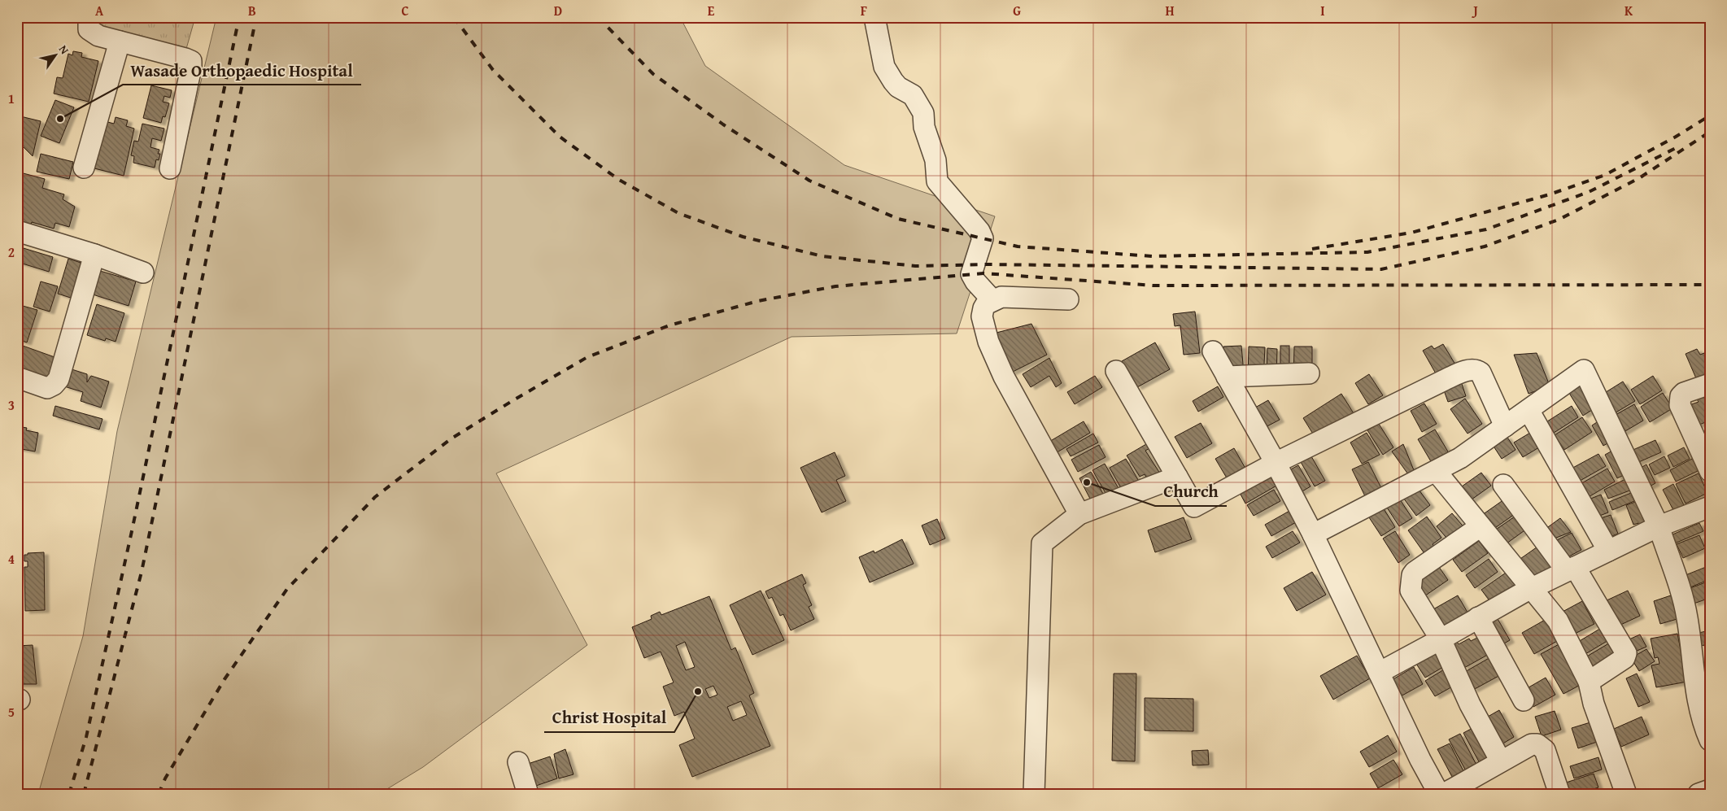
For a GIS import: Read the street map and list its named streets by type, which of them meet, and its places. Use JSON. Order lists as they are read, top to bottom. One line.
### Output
{"places":["Wasade Orthopaedic Hospital","Church","Christ Hospital"],"north":"top right","grid":{"columns":["A","B","C","D","E","F","G","H","I","J","K"],"rows":["1","2","3","4","5"]}}
